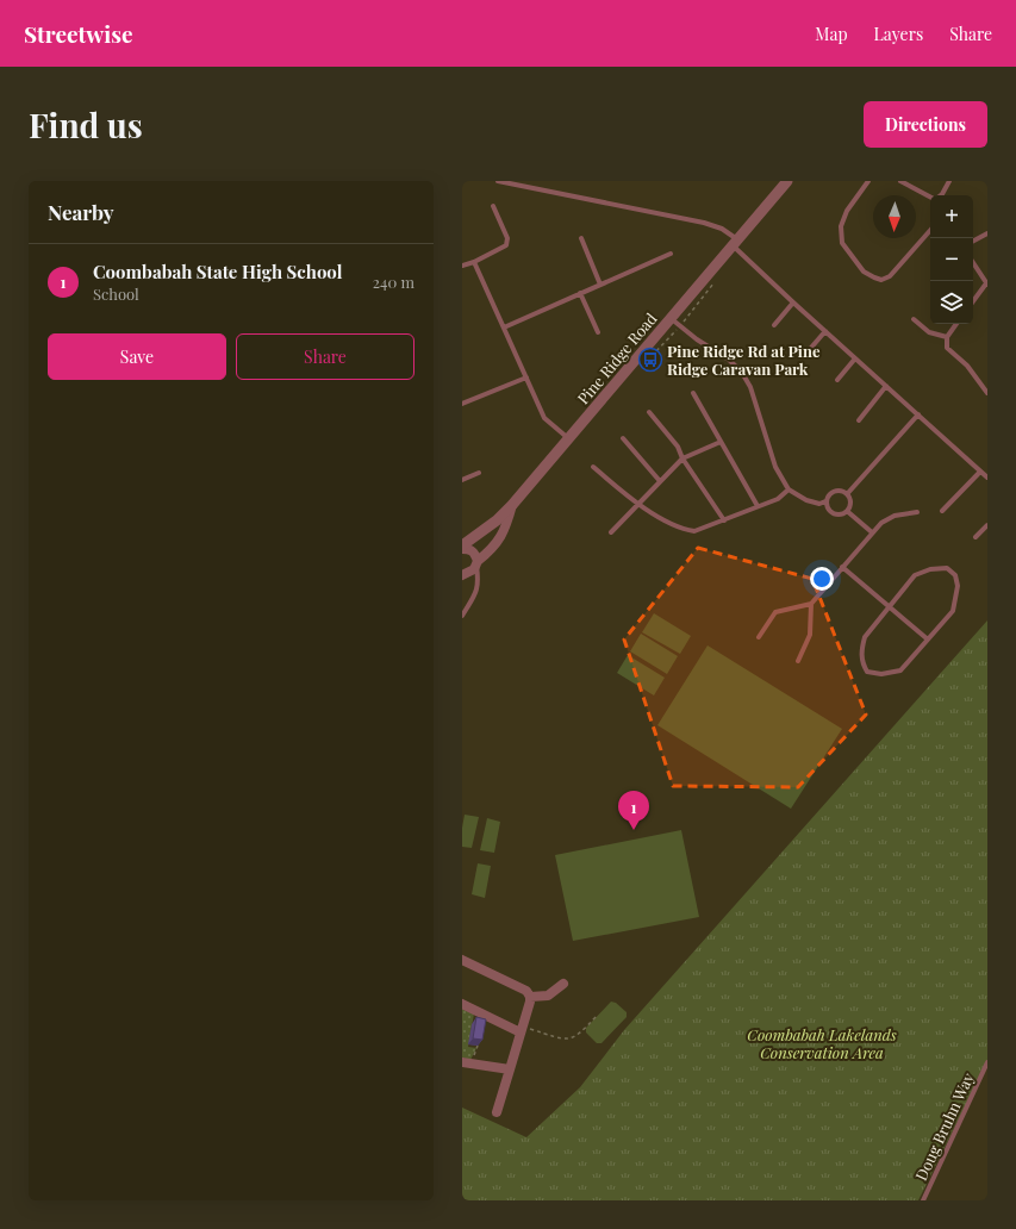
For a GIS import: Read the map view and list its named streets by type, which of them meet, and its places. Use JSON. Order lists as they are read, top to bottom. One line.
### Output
{"streets":{"street":["Pine Ridge Road"],"lane":["Doug Bruhn Way"]},"parks":["Coombabah Lakelands Conservation Area"],"places":{"bus stop":["Pine Ridge Rd at Pine Ridge Caravan Park"]},"north":"bottom","page":{"header":"Streetwise","nav":["Map","Layers","Share"],"buttons":["Directions",["Save","Share"]],"title":"Find us","heading":"Nearby","map_buttons":["+","−"],"list":[{"mark":"1","name":"Coombabah State High School","note":"School","value":"240 m"}],"pins":"1"}}
